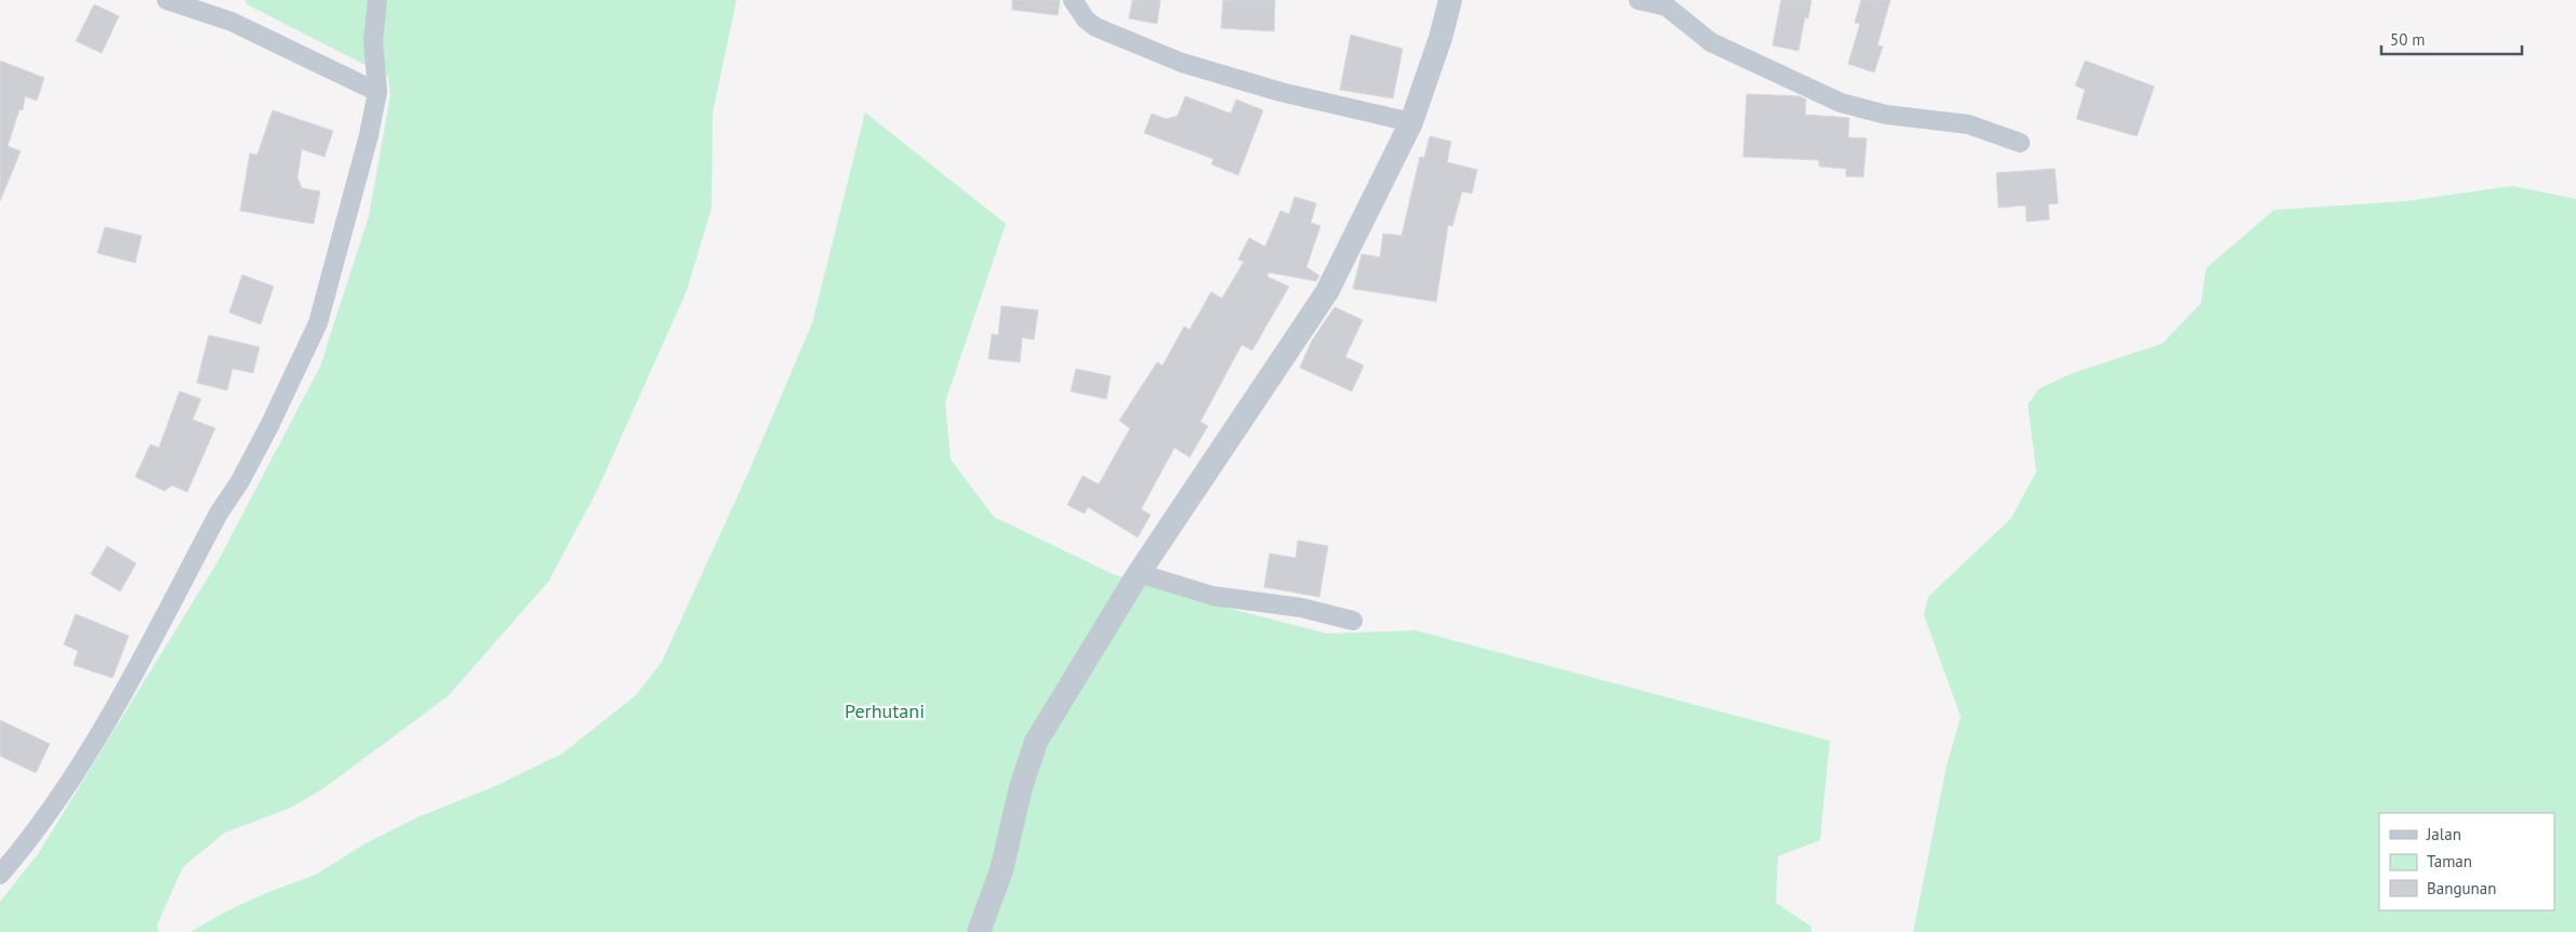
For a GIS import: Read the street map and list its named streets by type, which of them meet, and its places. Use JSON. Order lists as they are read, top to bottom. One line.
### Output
{"parks":["Perhutani"],"legend":["Jalan","Taman","Bangunan"],"scale_bar":"50 m"}
